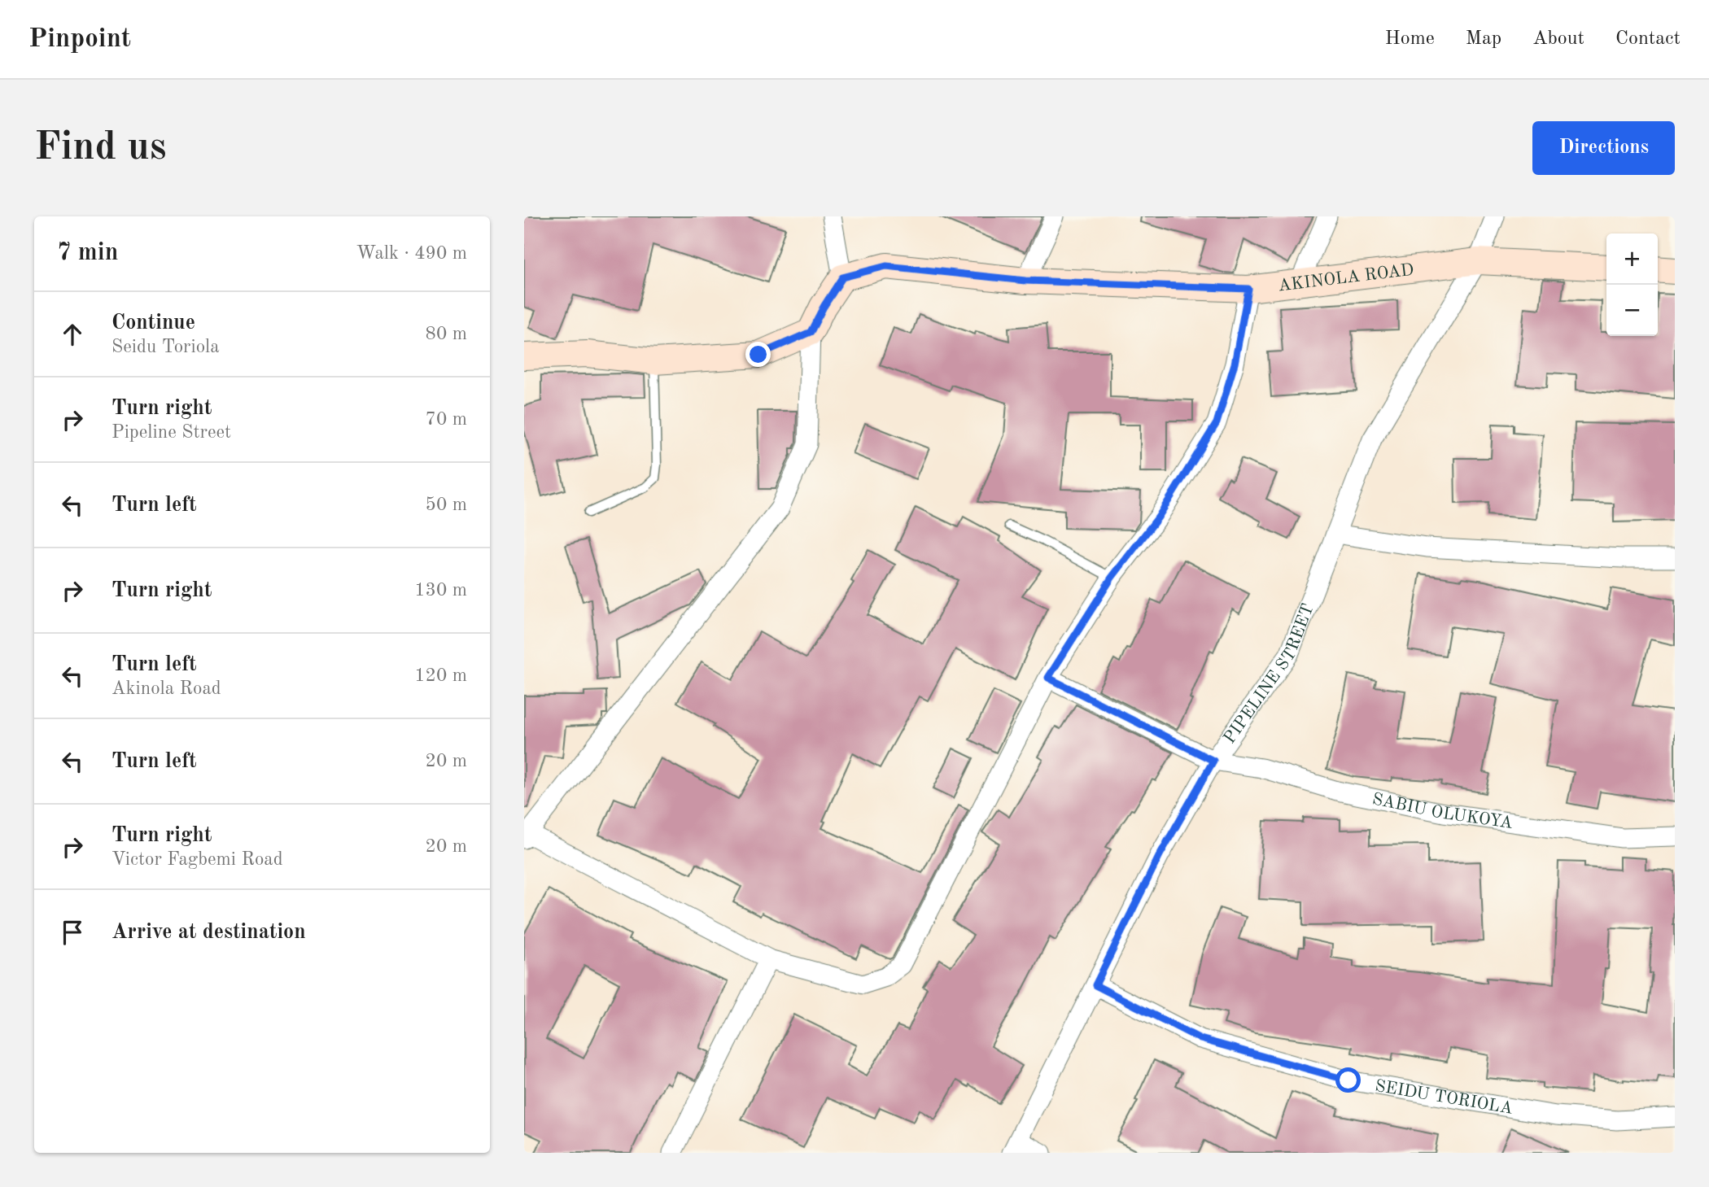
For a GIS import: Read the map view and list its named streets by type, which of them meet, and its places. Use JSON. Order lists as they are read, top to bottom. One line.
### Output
{"streets":{"street":["AKINOLA ROAD","PIPELINE STREET","SABIU OLUKOYA","SEIDU TORIOLA"]},"crossings":[["AKINOLA ROAD","PIPELINE STREET"],["PIPELINE STREET","SABIU OLUKOYA"],["PIPELINE STREET","SEIDU TORIOLA"]],"page":{"header":"Pinpoint","nav":["Home","Map","About","Contact"],"buttons":"Directions","title":"Find us","heading":["7 min","Walk · 490 m"],"map_buttons":["+","−"],"list":[["Continue","Seidu Toriola","80 m"],["Turn right","Pipeline Street","70 m"],["Turn left","50 m"],["Turn right","130 m"],["Turn left","Akinola Road","120 m"],["Turn left","20 m"],["Turn right","Victor Fagbemi Road","20 m"],"Arrive at destination"]}}
